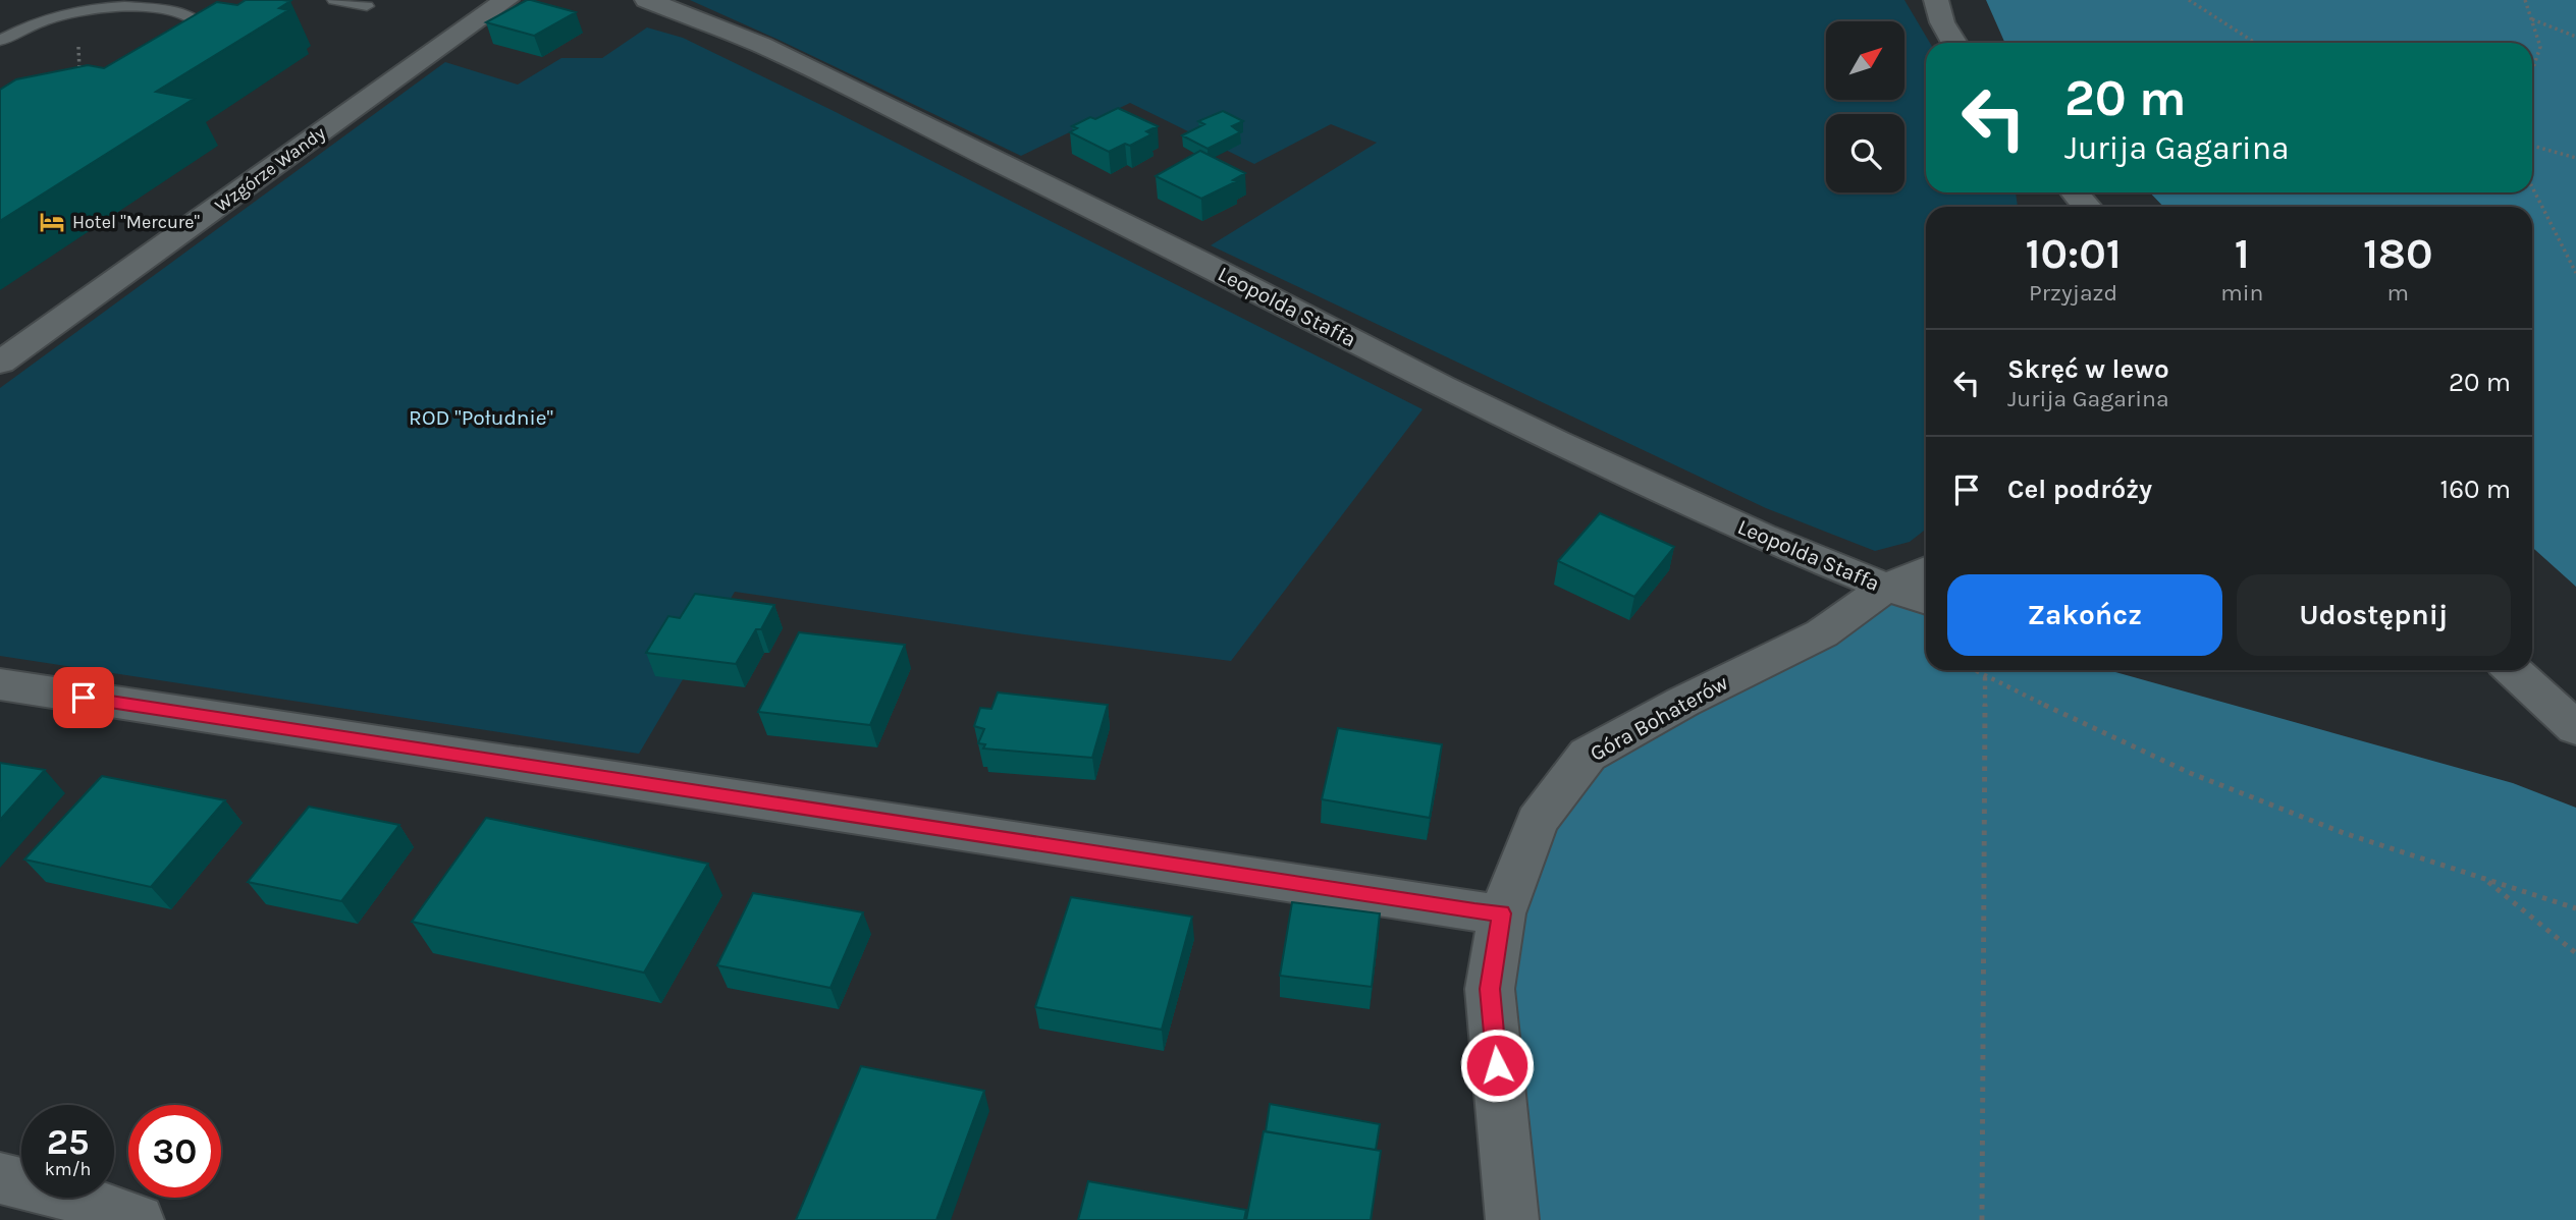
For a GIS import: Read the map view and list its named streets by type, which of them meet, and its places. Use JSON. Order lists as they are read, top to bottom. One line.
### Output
{"streets":{"street":["Wzgórze Wandy","Leopolda Staffa","Góra Bohaterów"]},"crossings":[["Leopolda Staffa","Góra Bohaterów"]],"parks":["ROD \"Południe\""],"places":{"hotel":["Hotel \"Mercure\""]},"north":"top right","page":{"turn":["20 m","Jurija Gagarina"],"eta":["10:01","Przyjazd","1","min","180","m"],"list":[{"name":"Skręć w lewo","note":"Jurija Gagarina","value":"20 m"},{"name":"Cel podróży","value":"160 m"}],"buttons":["Zakończ","Udostępnij"],"speed":"25 km/h","limit":"30"}}
